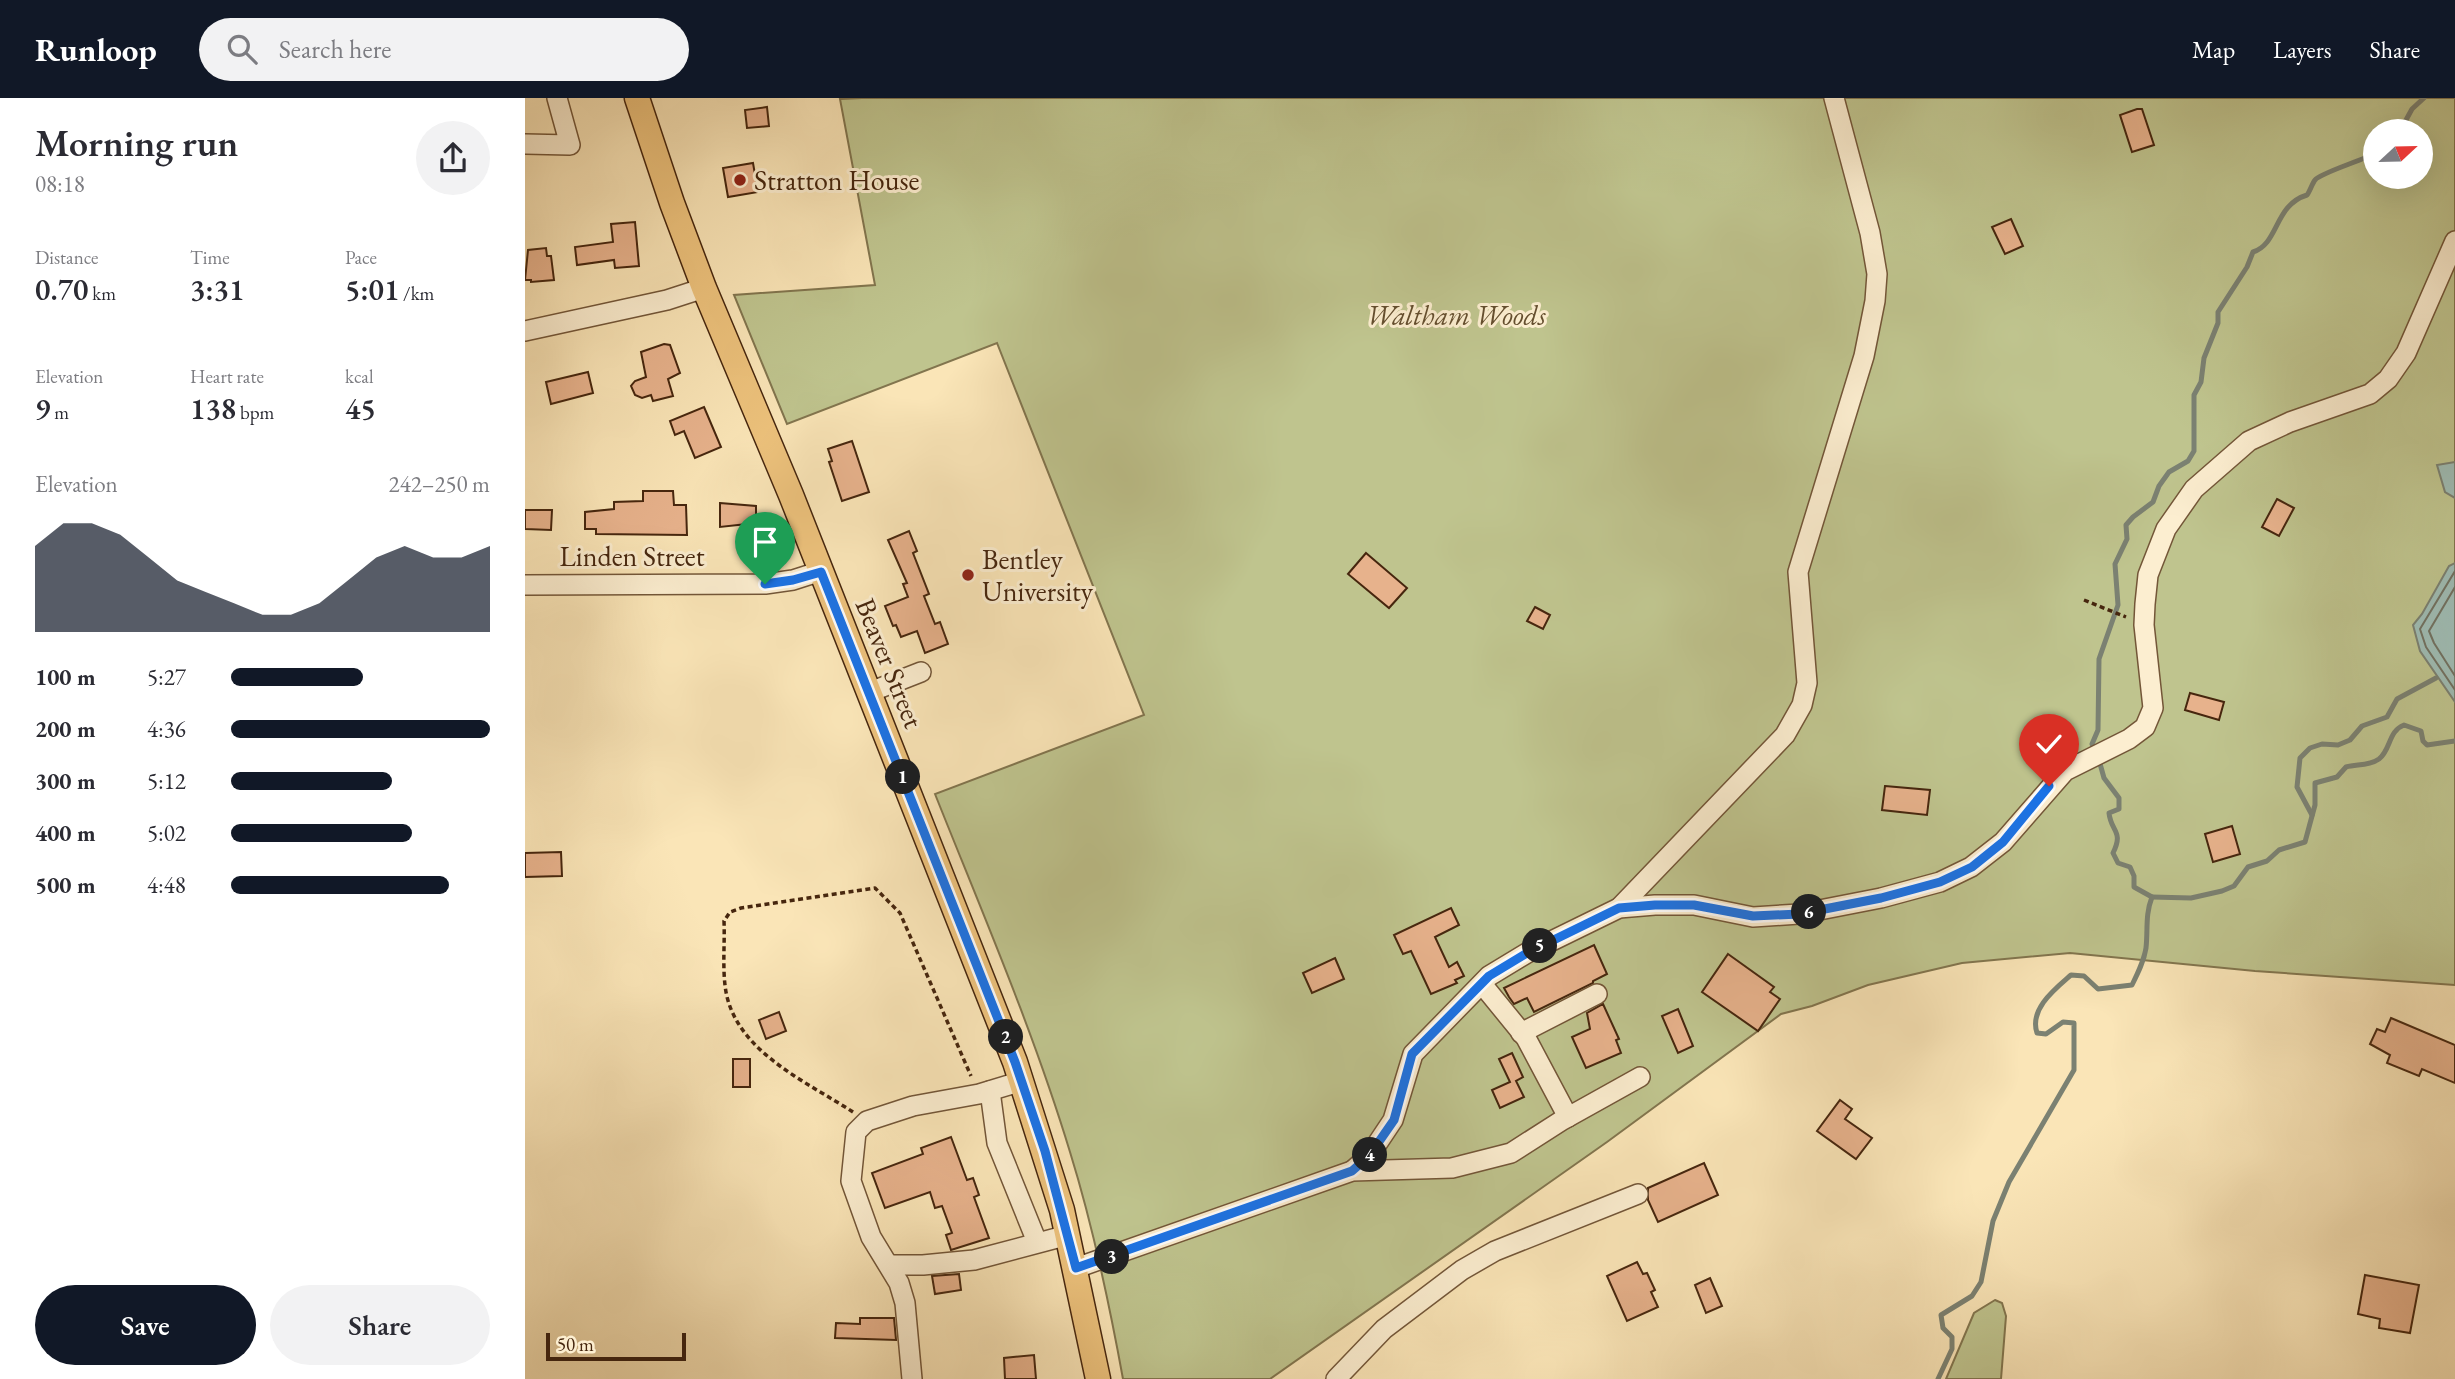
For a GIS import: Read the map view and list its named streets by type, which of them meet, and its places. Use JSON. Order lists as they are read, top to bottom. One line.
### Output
{"streets":{"main road":["Beaver Street"],"street":["Linden Street"]},"crossings":[["Linden Street","Beaver Street"]],"parks":["Waltham Woods"],"places":["Stratton House","Bentley University"],"scale_bar":"50 m","north":"right","page":{"header":"Runloop","search":"Search here","nav":["Map","Layers","Share"],"heading":["Morning run","08:18"],"stats":[["Distance","0.70 km"],["Time","3:31"],["Pace","5:01 /km"],["Elevation","9 m"],["Heart rate","138 bpm"],["kcal","45"]],"chart":["Elevation","242–250 m"],"list":[{"name":"100 m","note":"5:27"},{"name":"200 m","note":"4:36"},{"name":"300 m","note":"5:12"},{"name":"400 m","note":"5:02"},{"name":"500 m","note":"4:48"}],"pins":["1","6","5","2","4","3"],"buttons":["Save","Share"],"scale":"50 m"}}
